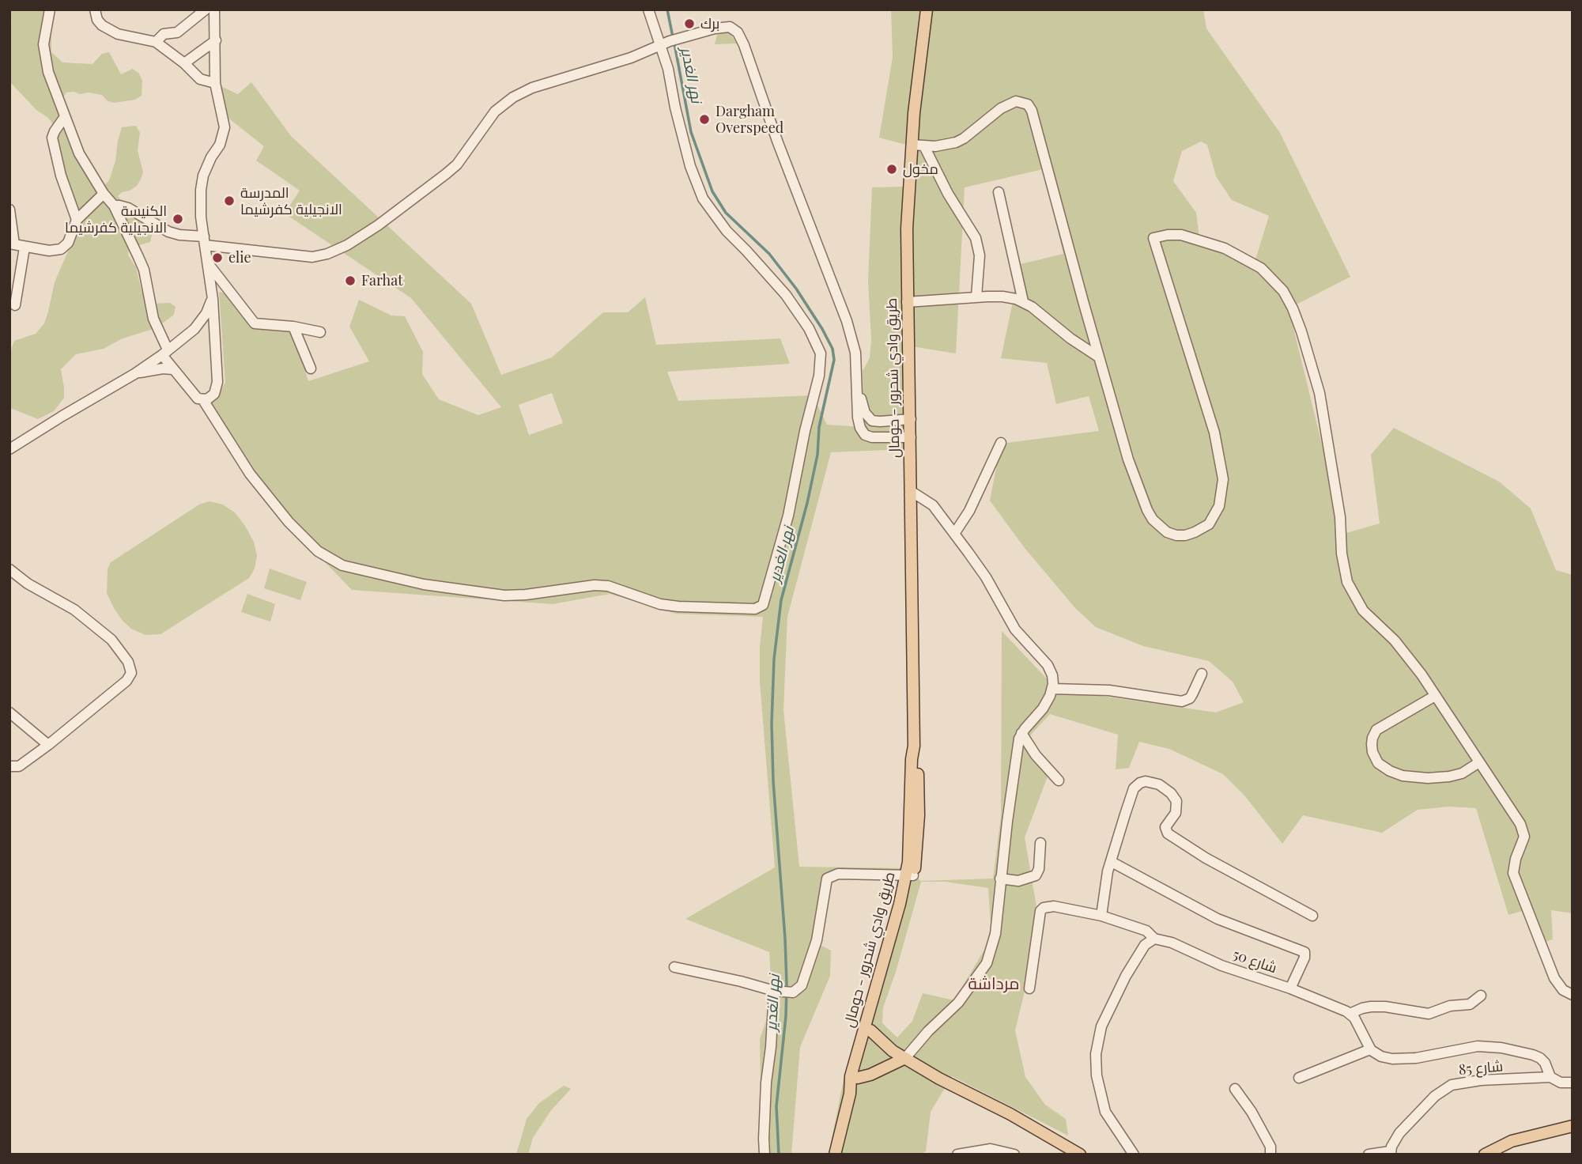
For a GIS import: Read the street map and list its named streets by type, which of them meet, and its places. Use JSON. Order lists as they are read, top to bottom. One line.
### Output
{"streets":{"main road":["طريق وادي شحرور - حومال"],"street":["شارع 50","شارع 85"]},"districts":["مرداشة"],"water":["نهر الغدير"],"places":["برك","Dargham Overspeed","مخول","المدرسة الانجيلية كفرشيما","الكنيسة الانجيلية كفرشيما","elie","Farhat"]}
